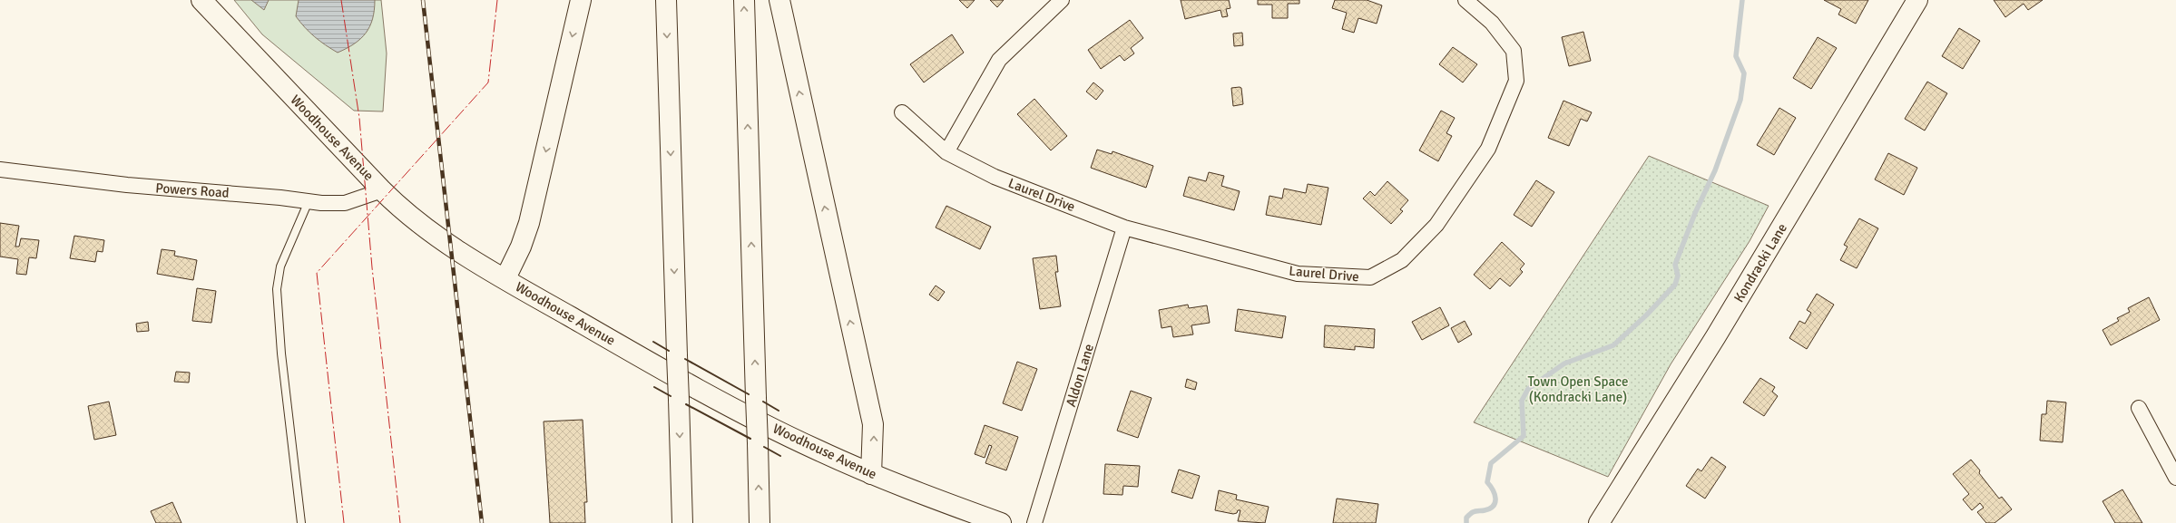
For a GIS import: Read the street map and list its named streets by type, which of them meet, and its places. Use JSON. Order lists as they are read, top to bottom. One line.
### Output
{"streets":{"main road":["Woodhouse Avenue","Kondracki Lane"],"street":["Powers Road","Laurel Drive","Aldon Lane"]},"crossings":[["Woodhouse Avenue","Powers Road"],["Laurel Drive","Aldon Lane"]],"parks":["Town Open Space (Kondracki Lane)"]}
